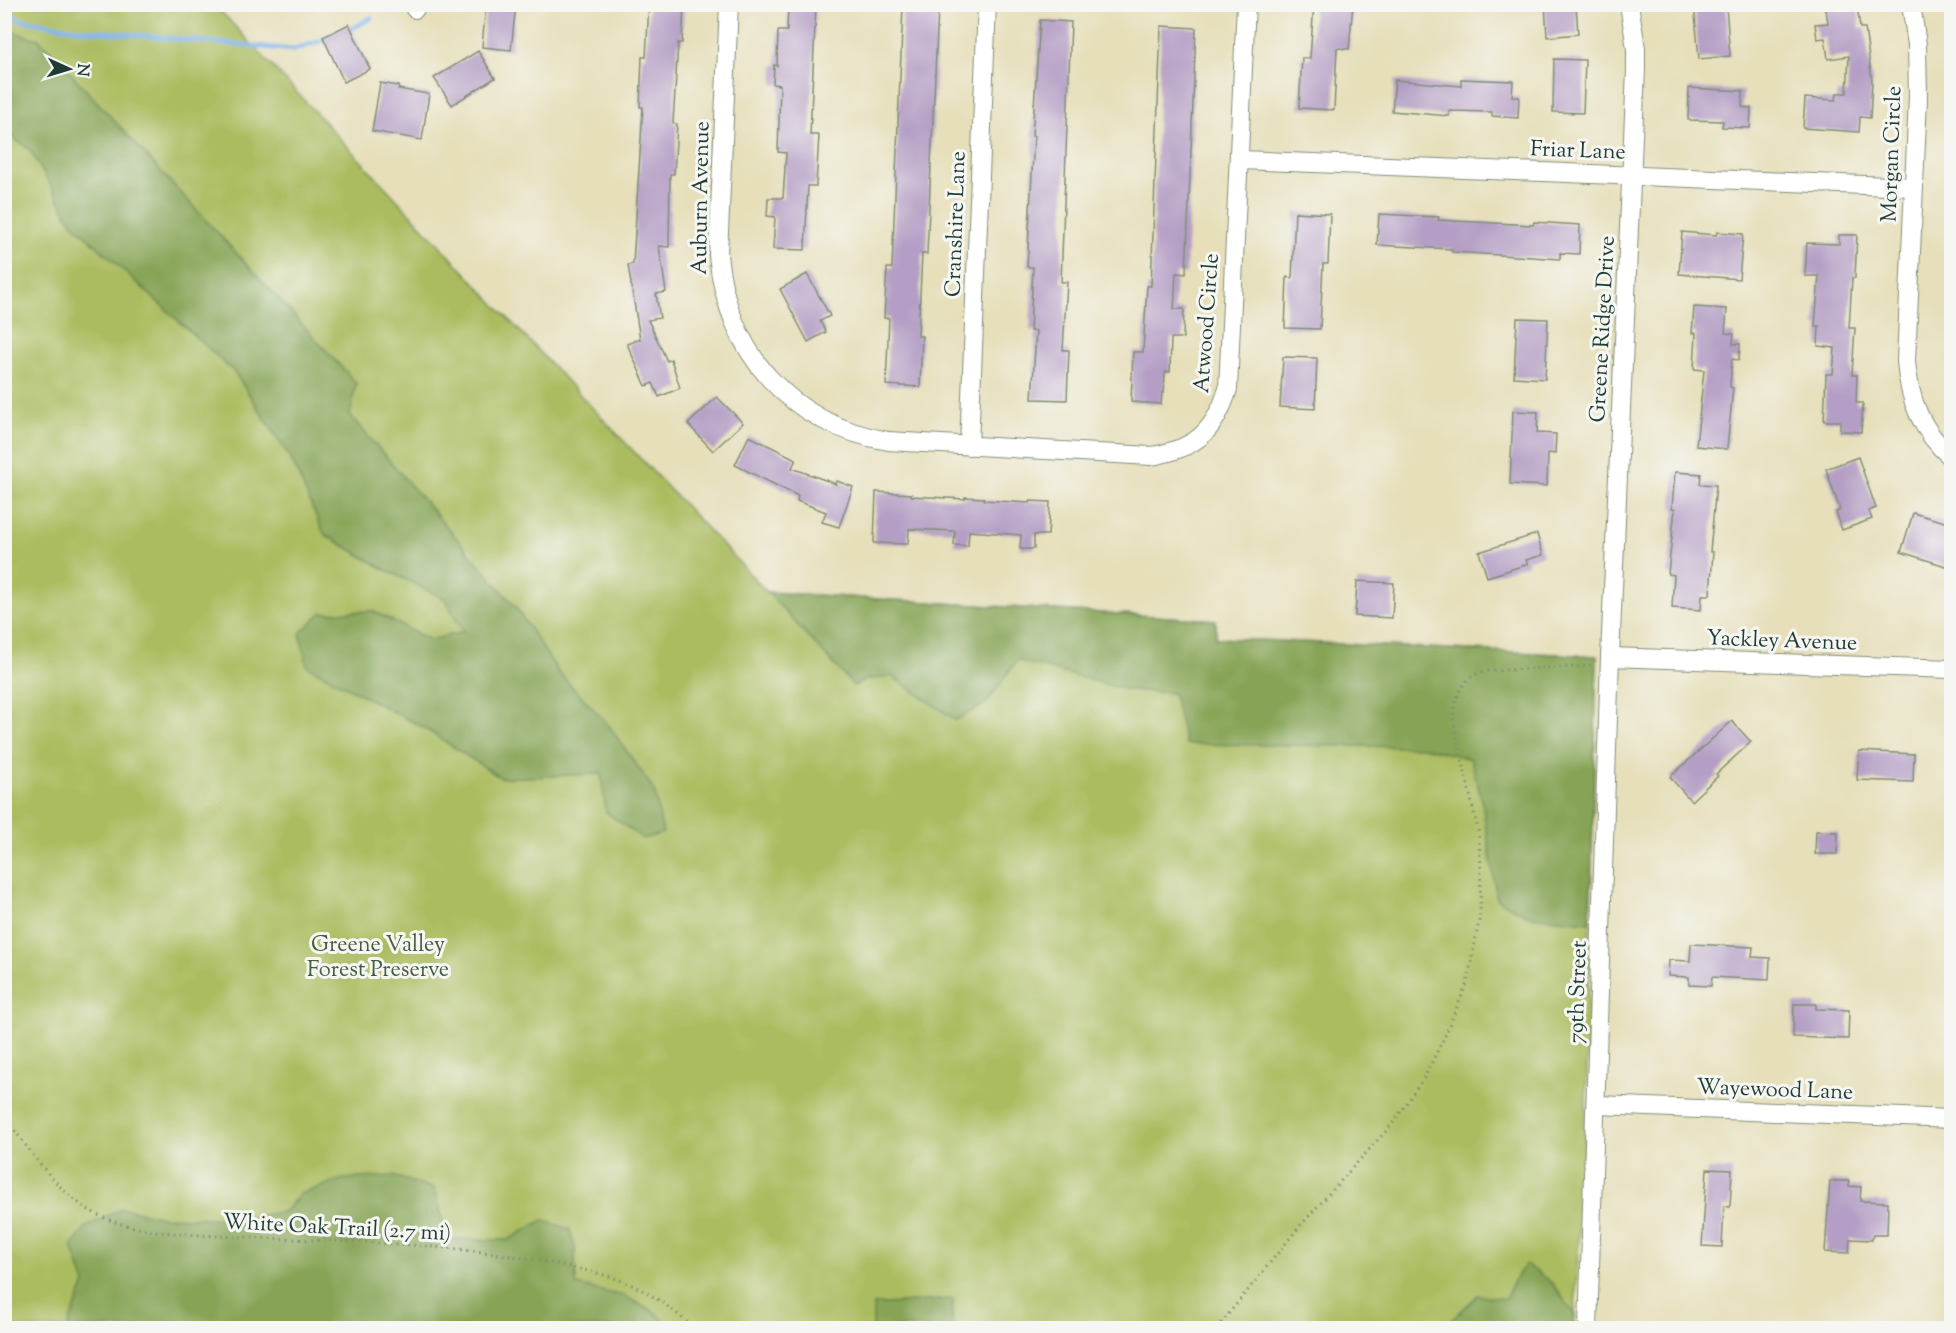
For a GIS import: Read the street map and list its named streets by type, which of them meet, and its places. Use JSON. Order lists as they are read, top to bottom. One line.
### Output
{"streets":{"street":["Friar Lane","Morgan Circle","Auburn Avenue","Cranshire Lane","Atwood Circle","Greene Ridge Drive","Yackley Avenue","79th Street","Wayewood Lane"],"path":["White Oak Trail (2.7 mi)"]},"crossings":[["Friar Lane","Morgan Circle"],["Friar Lane","Atwood Circle"],["Friar Lane","Greene Ridge Drive"],["Auburn Avenue","Cranshire Lane"],["Auburn Avenue","Atwood Circle"],["Cranshire Lane","Atwood Circle"],["Greene Ridge Drive","Yackley Avenue"],["Greene Ridge Drive","79th Street"],["Yackley Avenue","79th Street"],["79th Street","Wayewood Lane"]],"parks":["Greene Valley Forest Preserve"],"north":"right"}
